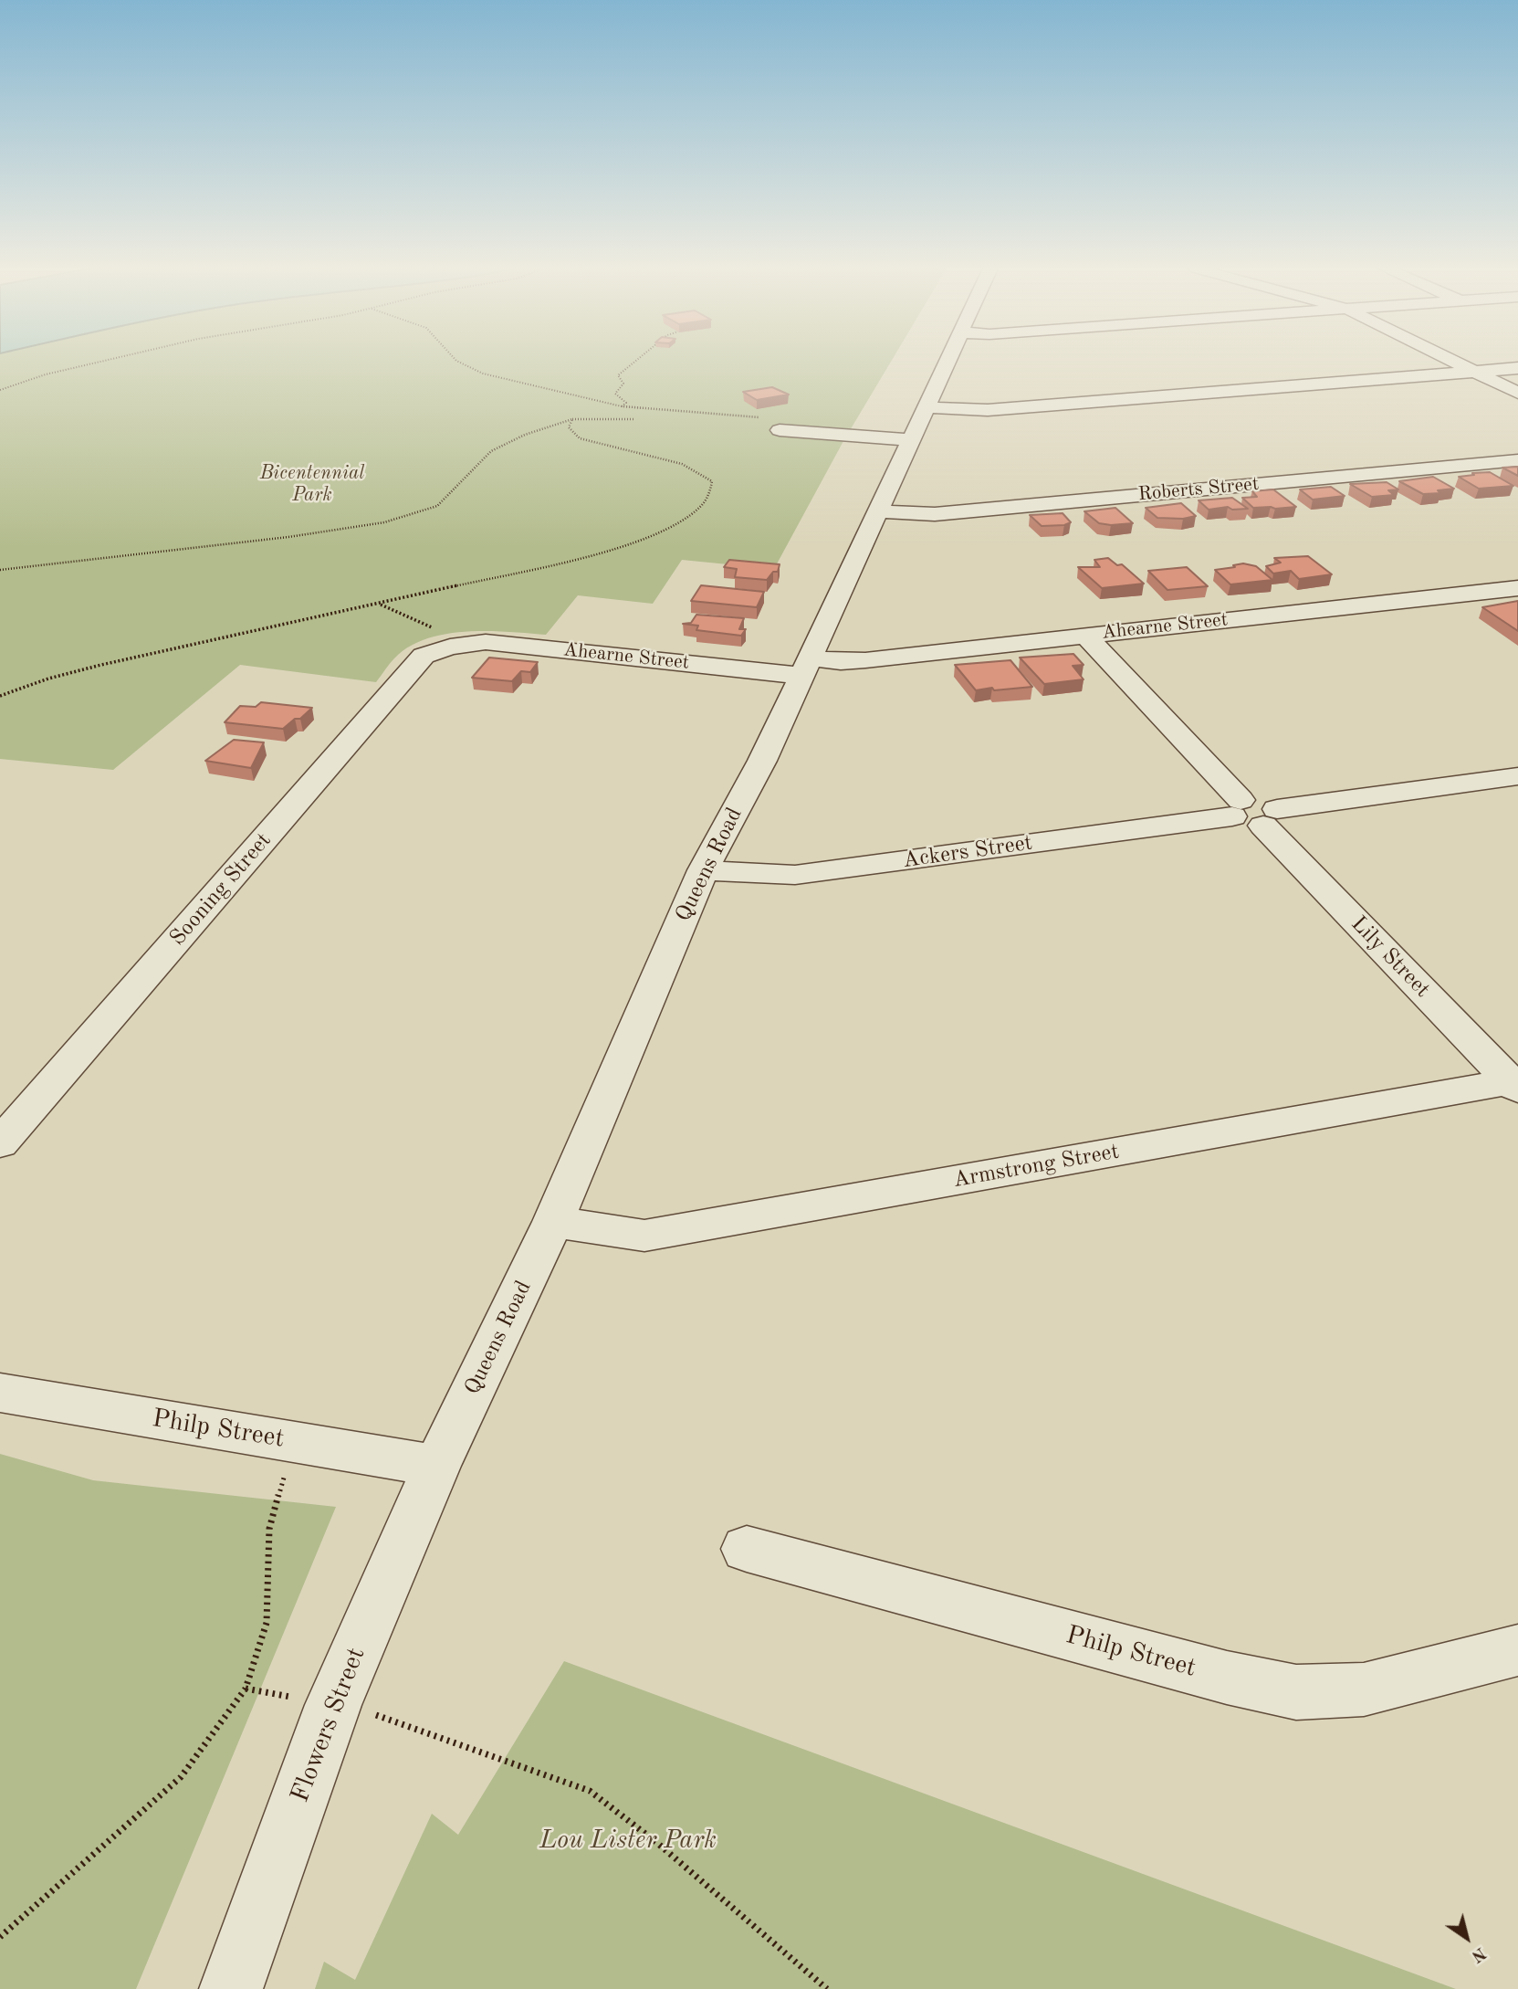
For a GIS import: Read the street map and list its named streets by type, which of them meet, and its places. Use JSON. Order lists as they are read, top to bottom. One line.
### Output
{"streets":{"street":["Roberts Street","Ahearne Street","Ackers Street","Queens Road","Sooning Street","Lily Street","Armstrong Street","Philp Street","Flowers Street"]},"crossings":[["Roberts Street","Queens Road"],["Ahearne Street","Queens Road"],["Ahearne Street","Sooning Street"],["Ahearne Street","Lily Street"],["Ackers Street","Queens Road"],["Ackers Street","Lily Street"],["Queens Road","Armstrong Street"],["Queens Road","Philp Street"],["Queens Road","Flowers Street"],["Lily Street","Armstrong Street"],["Philp Street","Flowers Street"]],"parks":["Bicentennial Park","Lou Lister Park"],"north":"bottom right"}
